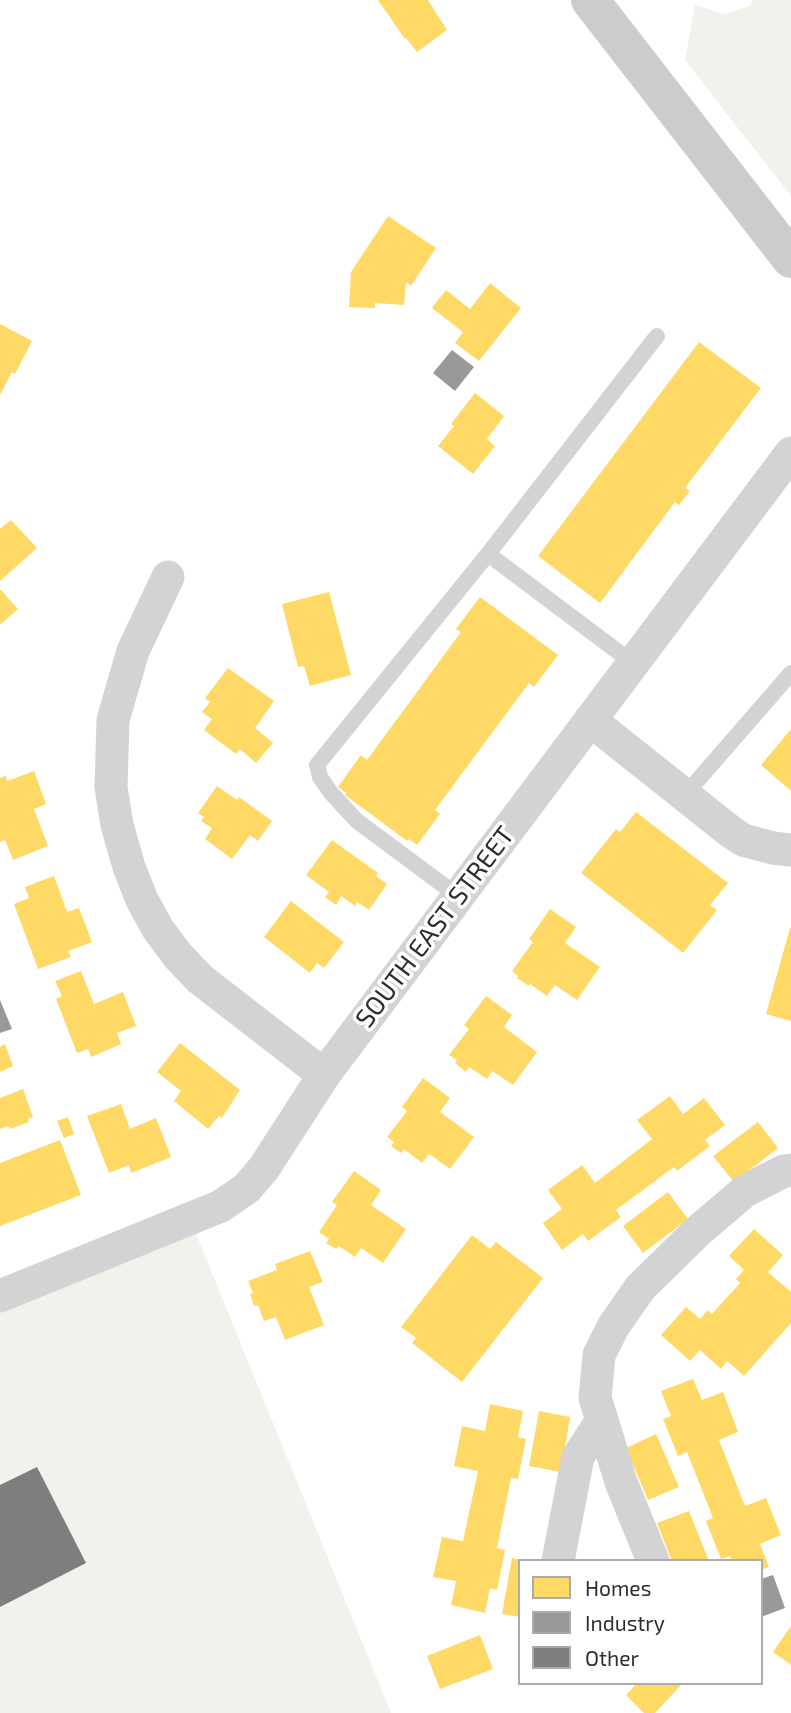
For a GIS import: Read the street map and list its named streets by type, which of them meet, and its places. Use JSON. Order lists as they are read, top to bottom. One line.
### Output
{"streets":{"street":["SOUTH EAST STREET"]},"legend":["Homes","Industry","Other"]}
